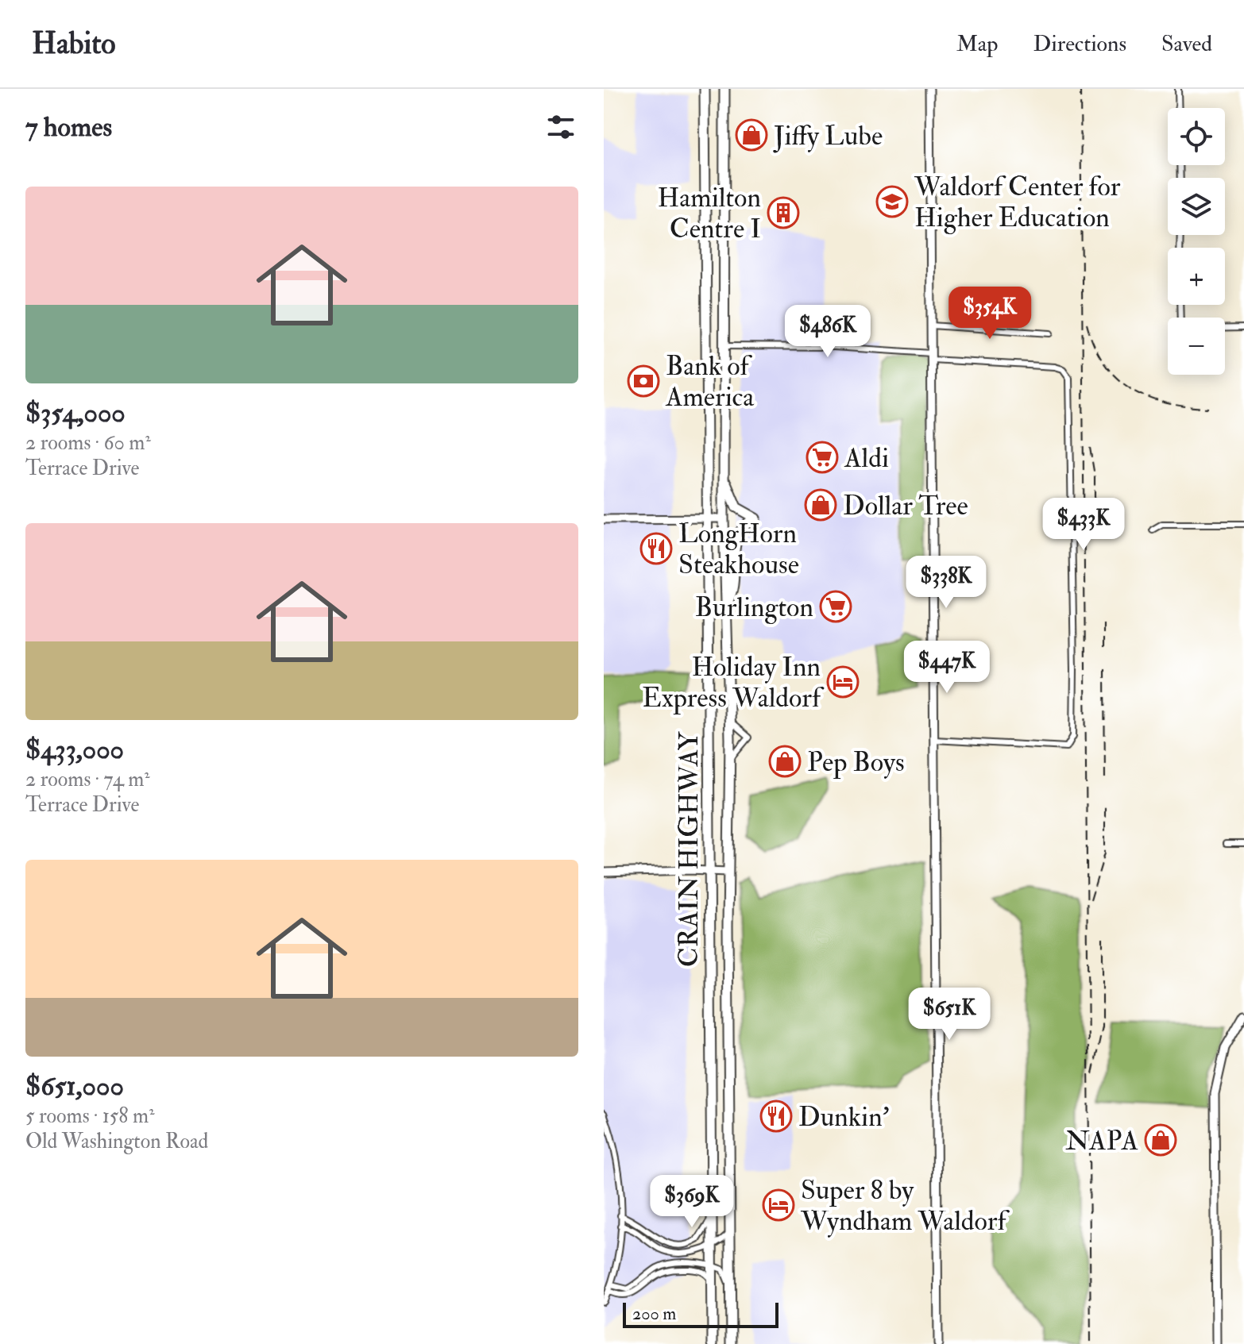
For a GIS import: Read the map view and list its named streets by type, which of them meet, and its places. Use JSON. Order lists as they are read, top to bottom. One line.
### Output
{"streets":{"highway":["CRAIN HIGHWAY"]},"places":{"shop":["Jiffy Lube","Dollar Tree","Pep Boys","NAPA"],"school or university":["Waldorf Center for Higher Education"],"building":["Hamilton Centre I"],"bank":["Bank of America"],"supermarket":["Aldi","Burlington"],"restaurant":["LongHorn Steakhouse","Dunkin'"],"hotel":["Holiday Inn Express Waldorf","Super 8 by Wyndham Waldorf"]},"scale_bar":"200 m","page":{"header":"Habito","nav":["Map","Directions","Saved"],"heading":"7 homes","map_buttons":["+","−"],"list":[{"name":"$354,000","note":"2 rooms · 60 m² · Terrace Drive"},{"name":"$433,000","note":"2 rooms · 74 m² · Terrace Drive"},{"name":"$651,000","note":"5 rooms · 158 m² · Old Washington Road"}],"price":["$354K","$486K","$433K","$338K","$447K","$651K","$369K"],"scale":"200 m"}}
